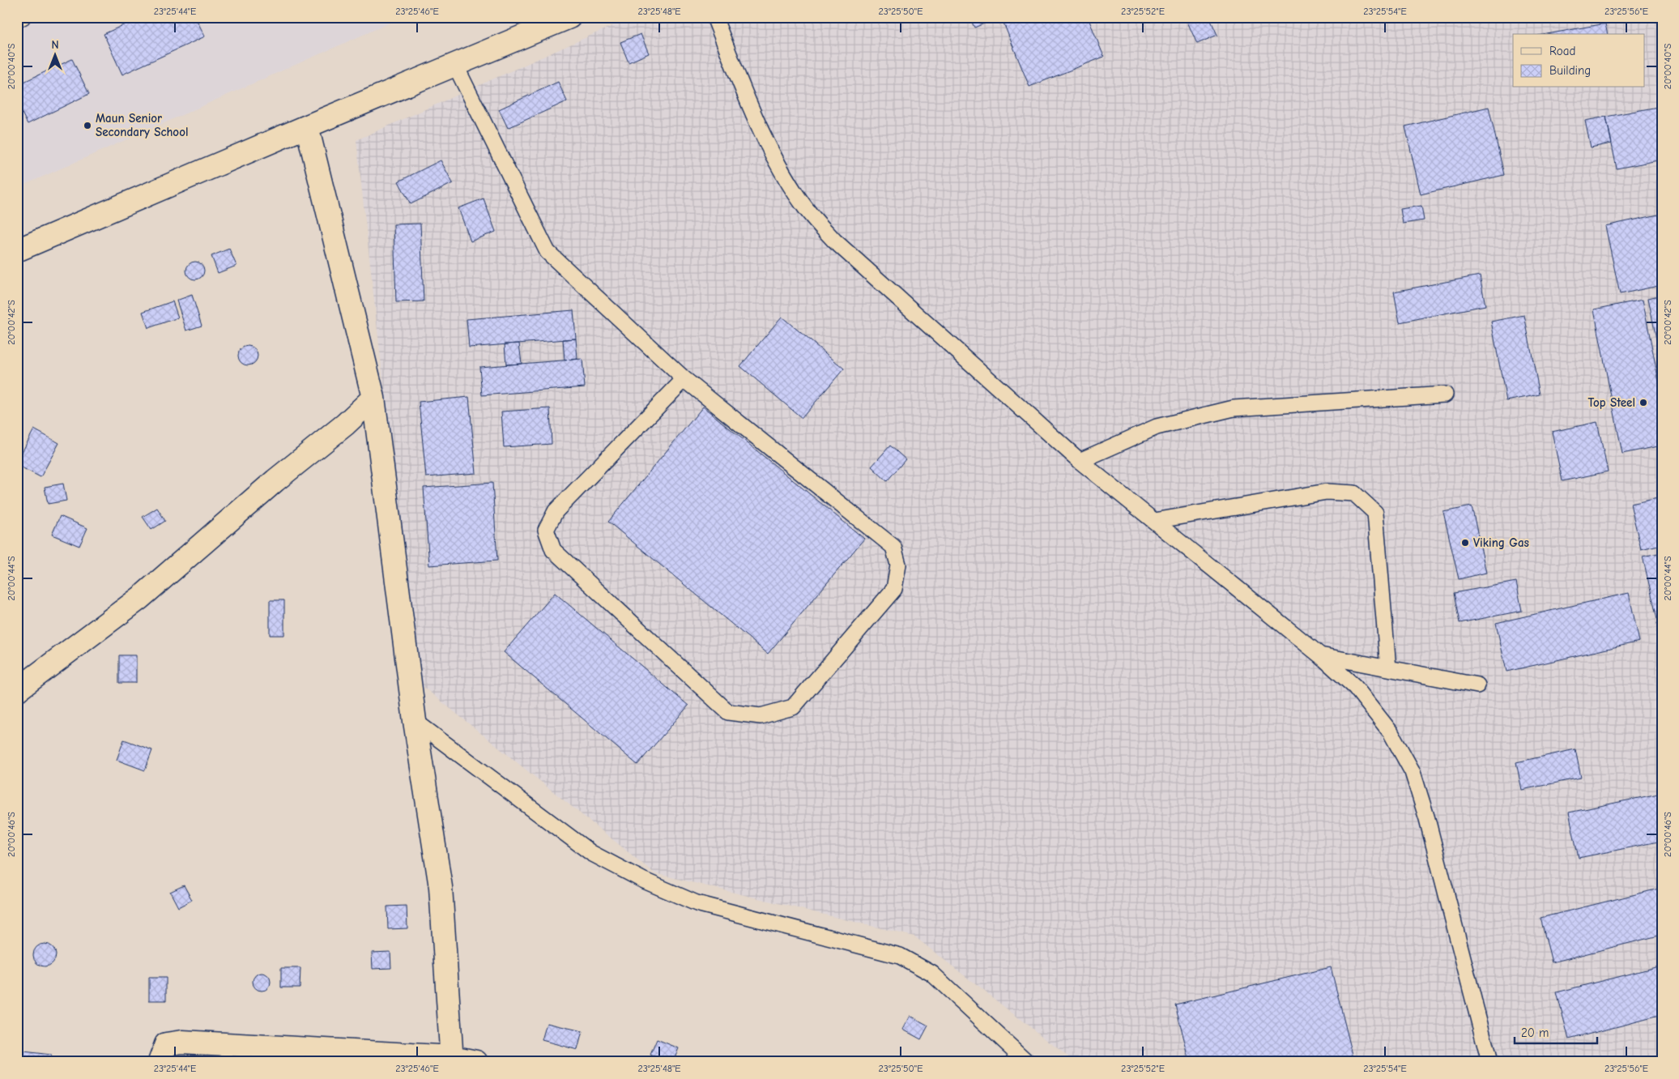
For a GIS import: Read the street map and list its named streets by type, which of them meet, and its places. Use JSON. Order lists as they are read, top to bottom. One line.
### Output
{"places":["Maun Senior Secondary School","Top Steel","Viking Gas"],"legend":["Road","Building"],"scale_bar":"20 m","north":"top","coordinates":["23°25'44\"E","23°25'46\"E","23°25'48\"E","23°25'50\"E","23°25'52\"E","23°25'54\"E","23°25'56\"E","20°00'40\"S","20°00'42\"S","20°00'44\"S","20°00'46\"S"]}
